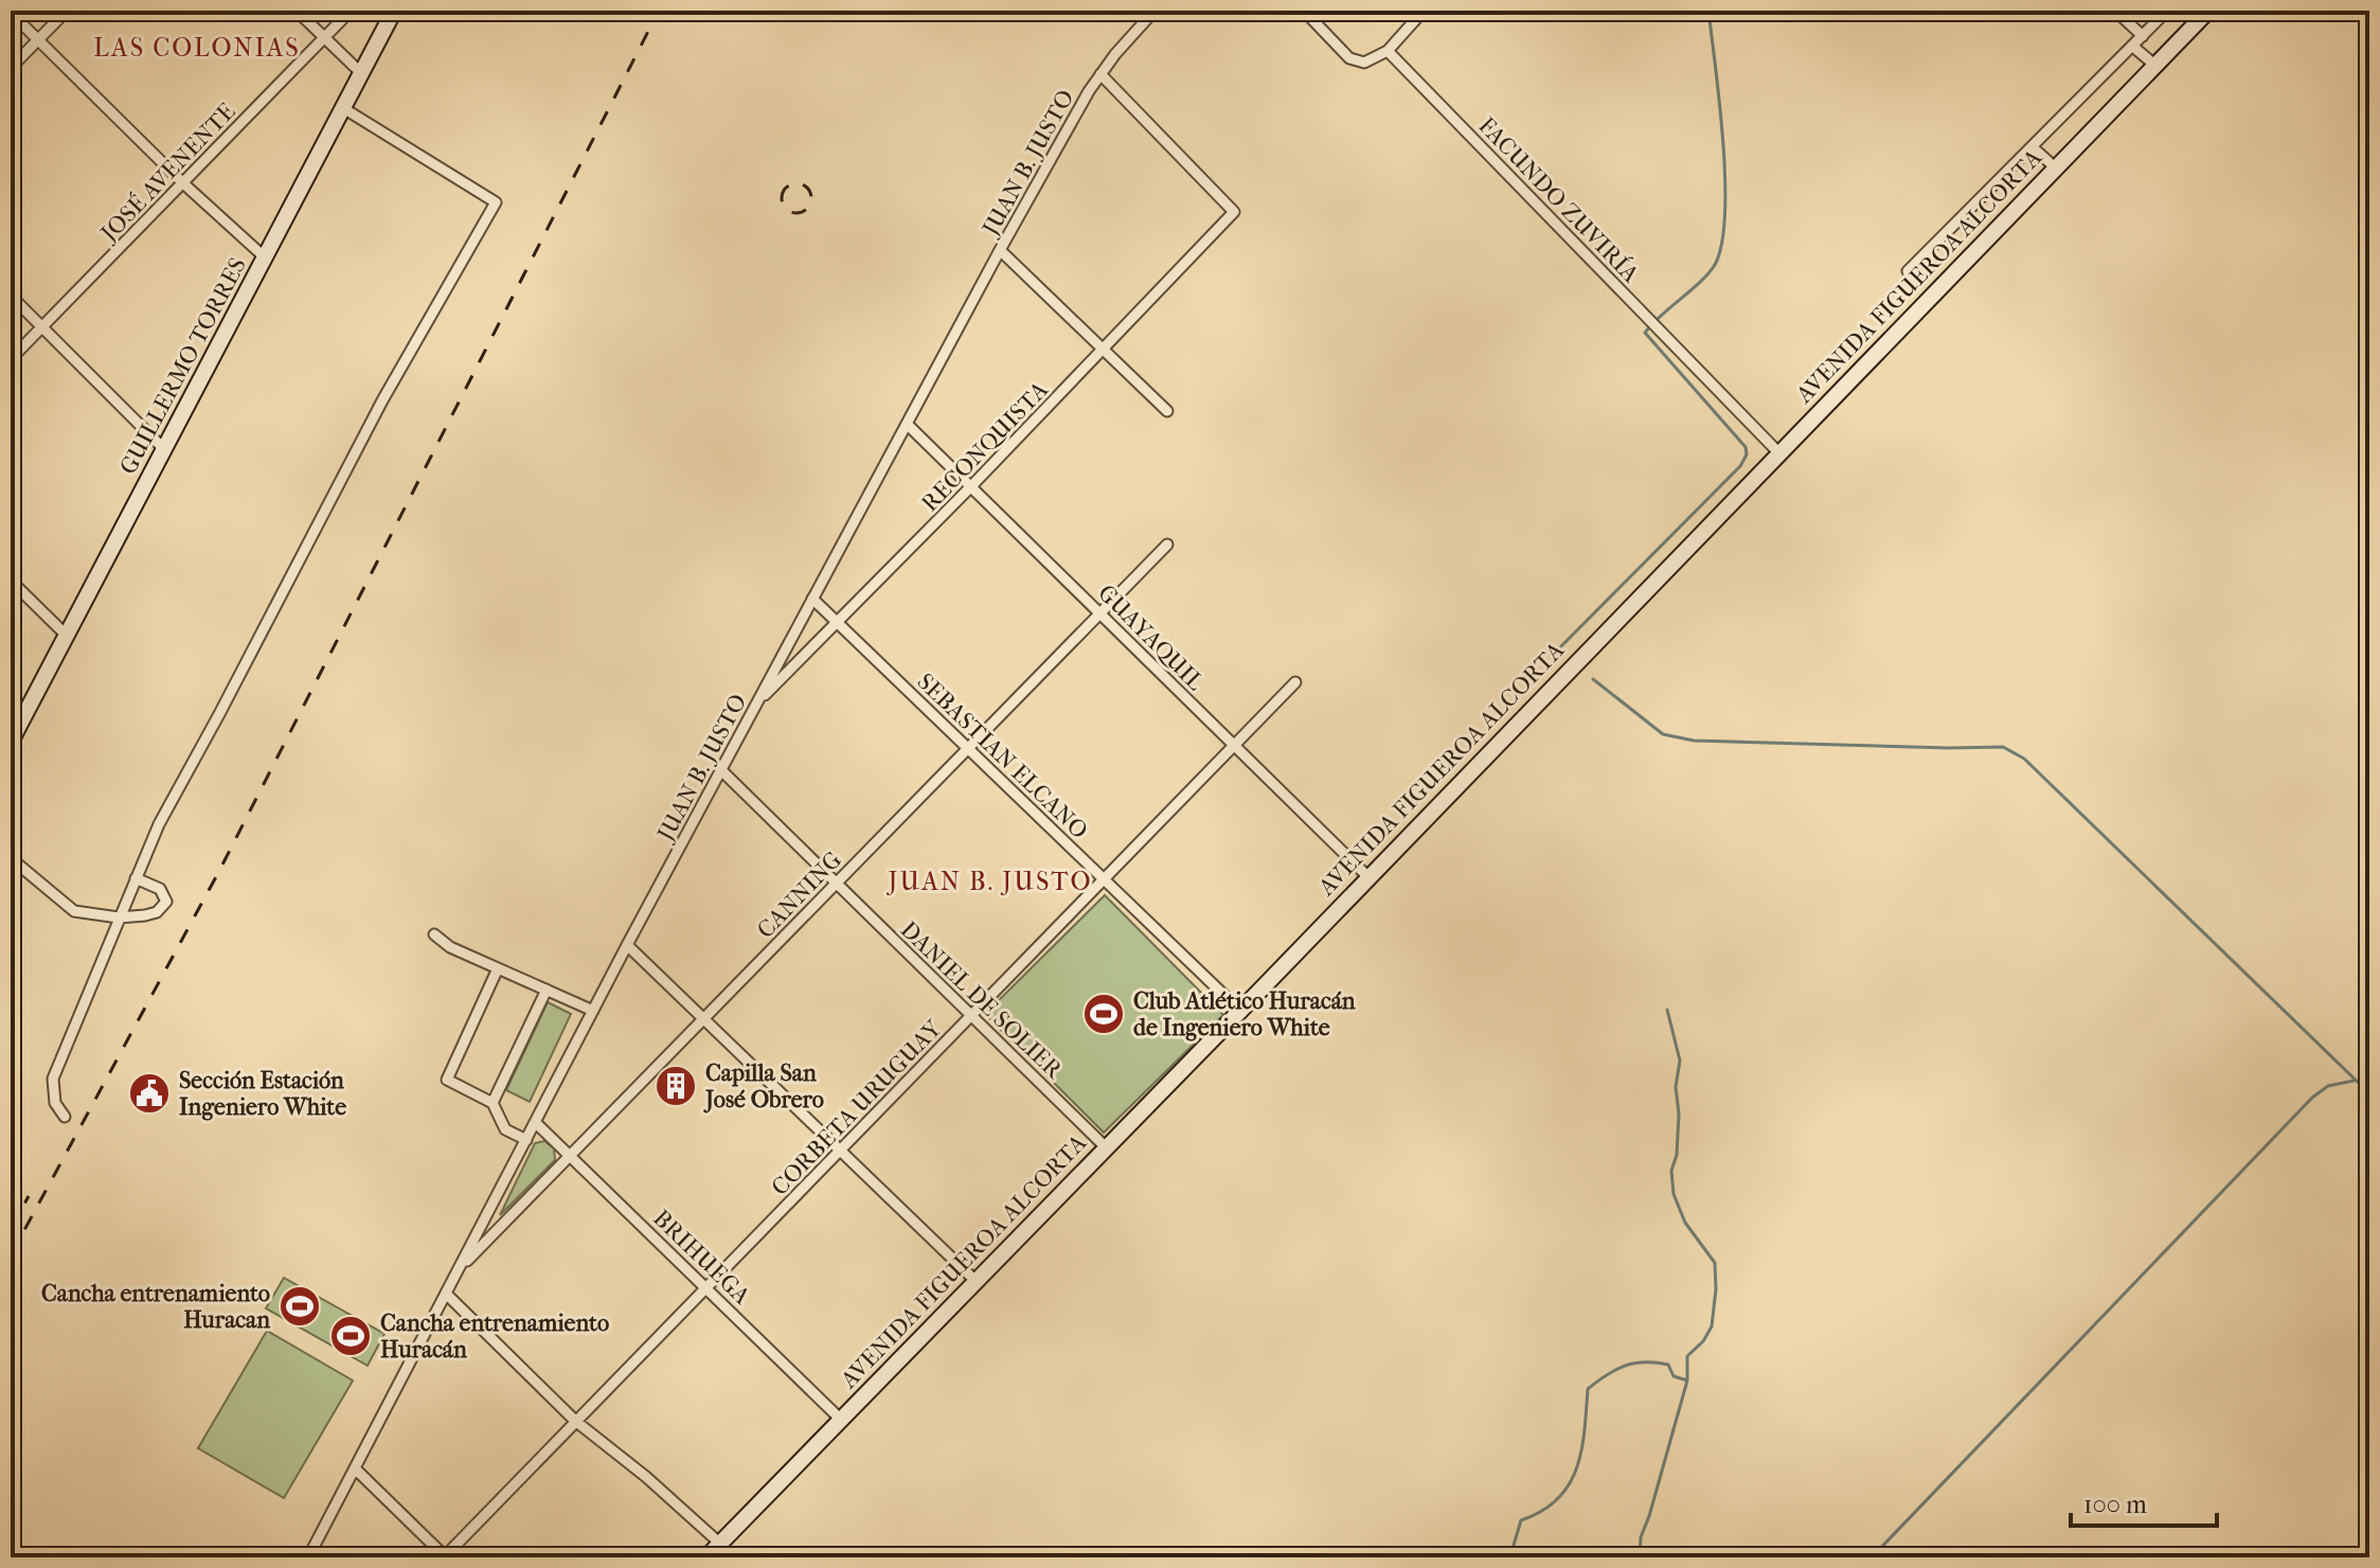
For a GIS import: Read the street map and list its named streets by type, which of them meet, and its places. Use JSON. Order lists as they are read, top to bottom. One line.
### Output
{"streets":{"main road":["AVENIDA FIGUEROA ALCORTA","GUILLERMO TORRES"],"street":["JUAN B. JUSTO","JOSÉ AVENENTE","FACUNDO ZUVIRÍA","RECONQUISTA","GUAYAQUIL","SEBASTIAN ELCANO","CANNING","DANIEL DE SOLIER","CORBETA URUGUAY","BRIHUEGA"]},"crossings":[["JUAN B. JUSTO","RECONQUISTA"],["JUAN B. JUSTO","GUAYAQUIL"],["JUAN B. JUSTO","SEBASTIAN ELCANO"],["JUAN B. JUSTO","CANNING"],["JUAN B. JUSTO","DANIEL DE SOLIER"],["JUAN B. JUSTO","BRIHUEGA"],["FACUNDO ZUVIRÍA","AVENIDA FIGUEROA ALCORTA"],["AVENIDA FIGUEROA ALCORTA","GUAYAQUIL"],["AVENIDA FIGUEROA ALCORTA","SEBASTIAN ELCANO"],["AVENIDA FIGUEROA ALCORTA","DANIEL DE SOLIER"],["AVENIDA FIGUEROA ALCORTA","BRIHUEGA"],["RECONQUISTA","GUAYAQUIL"],["RECONQUISTA","SEBASTIAN ELCANO"],["GUAYAQUIL","CANNING"],["GUAYAQUIL","CORBETA URUGUAY"],["SEBASTIAN ELCANO","CANNING"],["SEBASTIAN ELCANO","CORBETA URUGUAY"],["CANNING","DANIEL DE SOLIER"],["CANNING","BRIHUEGA"],["DANIEL DE SOLIER","CORBETA URUGUAY"],["CORBETA URUGUAY","BRIHUEGA"]],"districts":["LAS COLONIAS","JUAN B. JUSTO"],"places":{"sports":["Club Atlético Huracán de Ingeniero White","Cancha entrenamiento Huracan","Cancha entrenamiento Huracán"],"building":["Capilla San José Obrero"],"public building":["Sección Estación Ingeniero White"]},"scale_bar":"100 m"}
